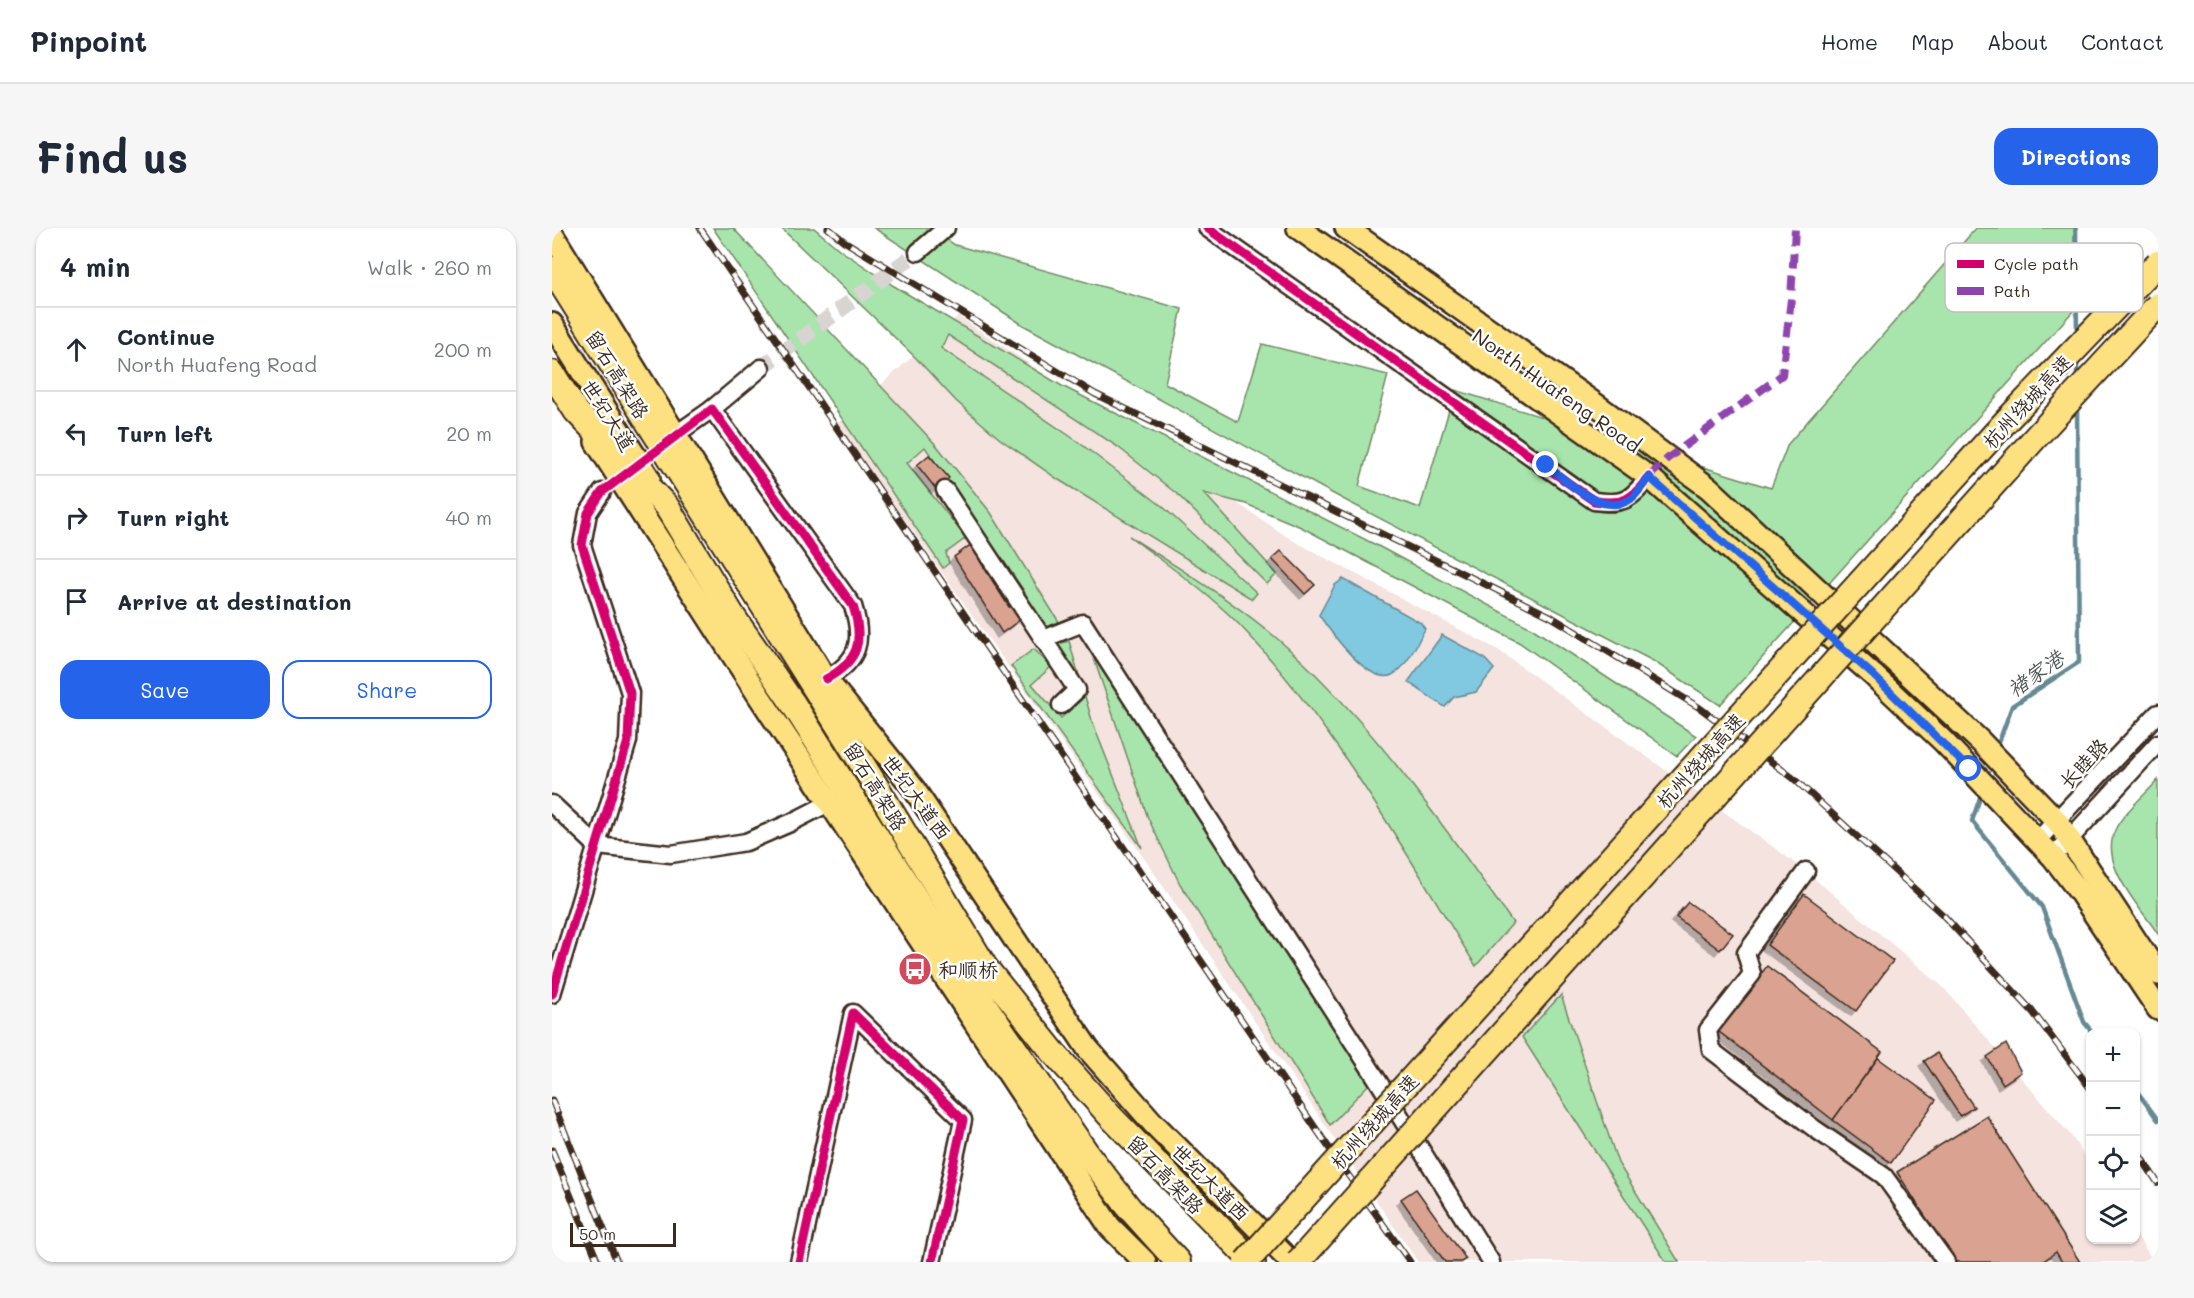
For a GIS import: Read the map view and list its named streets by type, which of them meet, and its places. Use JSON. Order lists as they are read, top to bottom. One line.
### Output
{"streets":{"highway":["留石高架路","杭州绕城高速"],"main road":["North Huafeng Road","世纪大道","世纪大道西"],"street":["长睦路"]},"crossings":[["留石高架路","世纪大道"],["North Huafeng Road","长睦路"]],"water":["褚家港"],"places":{"bus stop":["和顺桥"]},"legend":["Cycle path","Path"],"scale_bar":"50 m","page":{"header":"Pinpoint","nav":["Home","Map","About","Contact"],"buttons":["Directions",["Save","Share"]],"title":"Find us","heading":["4 min","Walk · 260 m"],"list":[["Continue","North Huafeng Road","200 m"],["Turn left","20 m"],["Turn right","40 m"],"Arrive at destination"],"map_buttons":["+","−"],"scale":"50 m"}}
